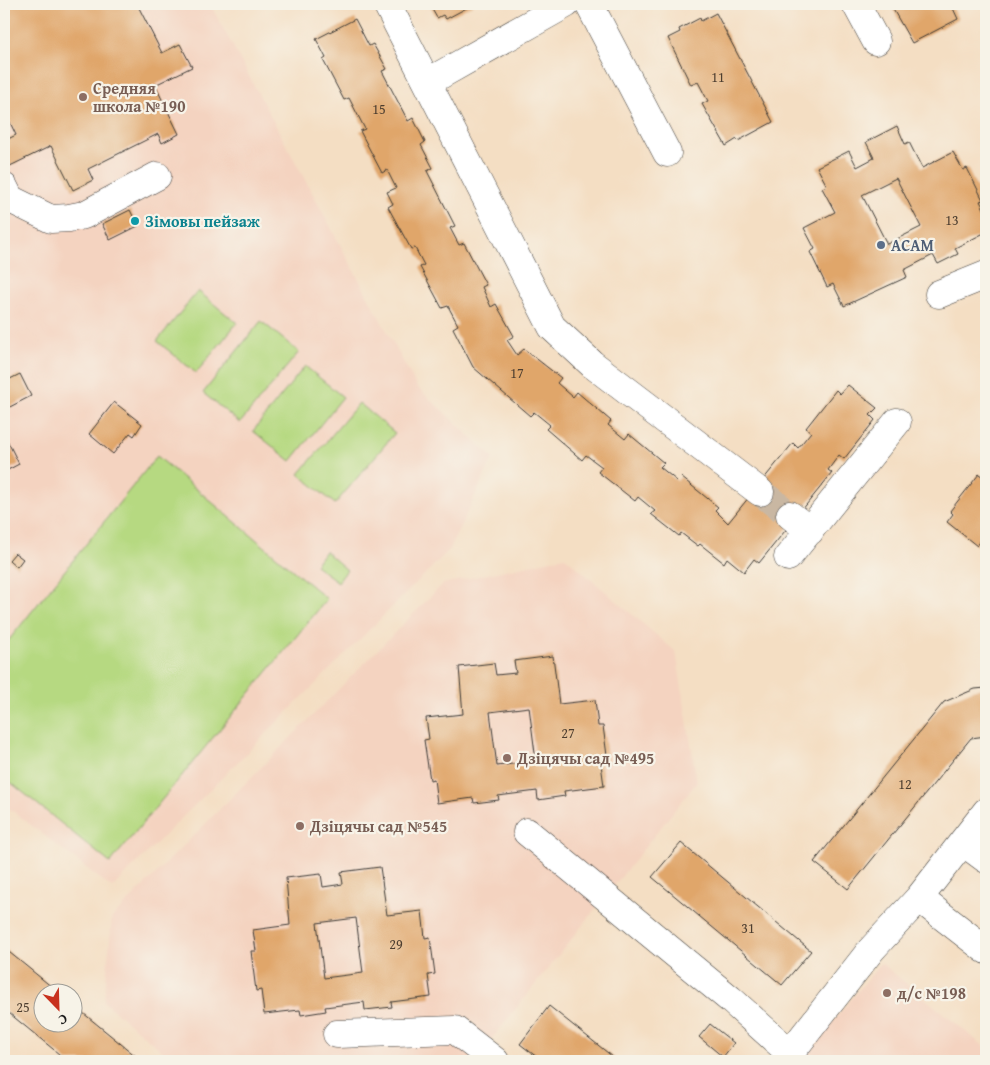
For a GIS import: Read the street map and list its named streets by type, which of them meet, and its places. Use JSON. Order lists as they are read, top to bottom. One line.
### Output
{"places":["Средняя школа №190","Зімовы пейзаж","АСАМ","Дзіцячы сад №495","Дзіцячы сад №545","д/с №198"],"house_numbers":["11","15","13","17","27","12","31","29","25"],"north":"bottom right"}
